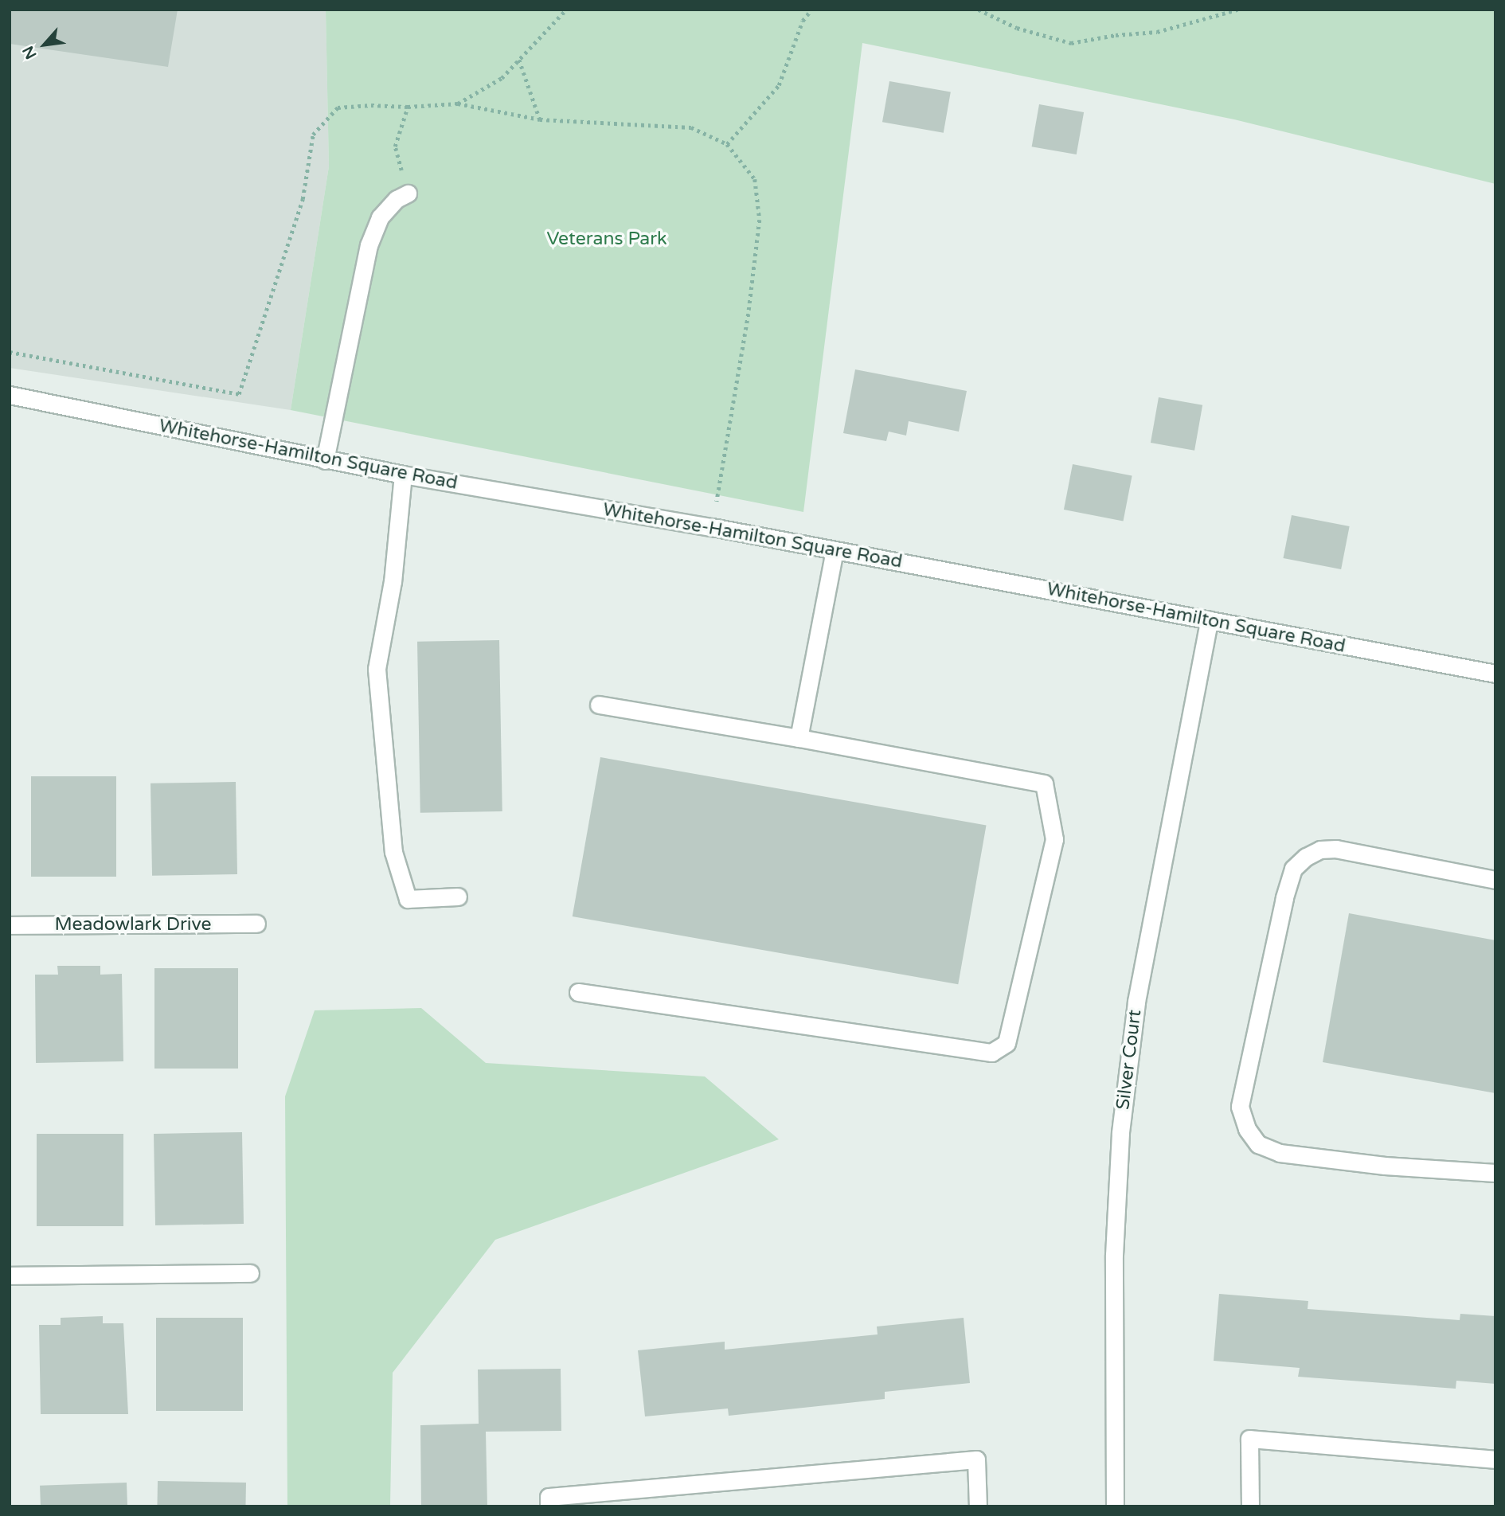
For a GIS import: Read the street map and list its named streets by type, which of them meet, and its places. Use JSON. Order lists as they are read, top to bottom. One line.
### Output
{"streets":{"street":["Whitehorse-Hamilton Square Road","Meadowlark Drive","Silver Court"]},"crossings":[["Whitehorse-Hamilton Square Road","Silver Court"]],"parks":["Veterans Park"],"north":"bottom left"}
